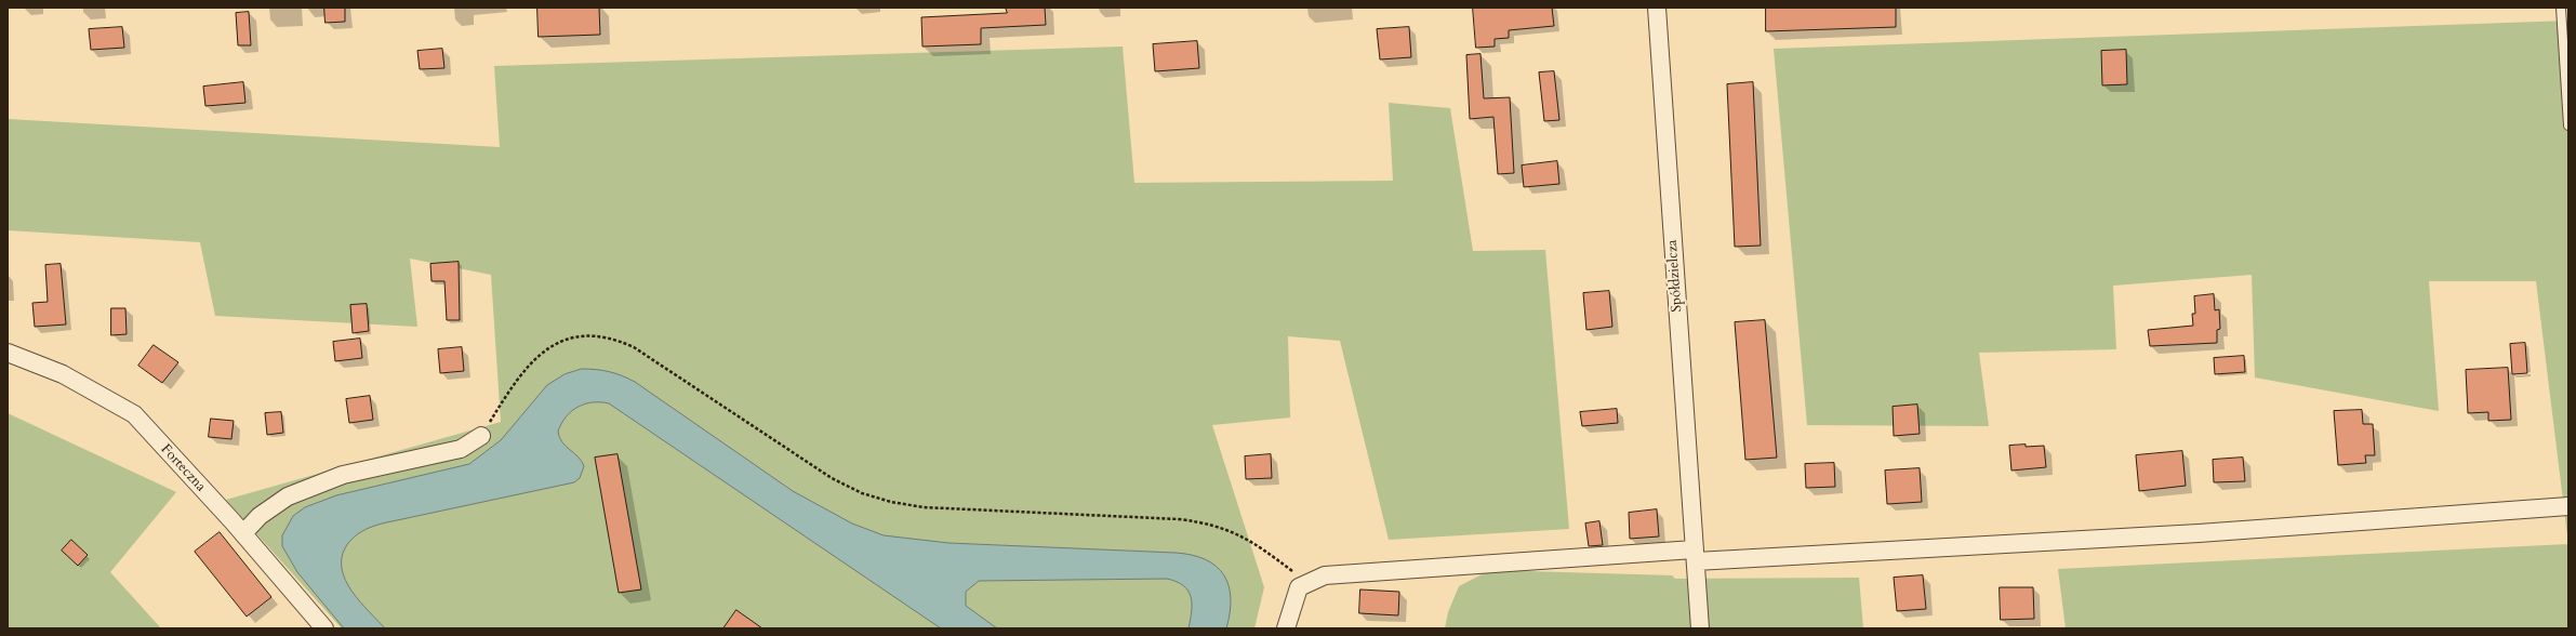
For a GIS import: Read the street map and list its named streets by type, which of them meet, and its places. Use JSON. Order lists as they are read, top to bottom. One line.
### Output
{"streets":{"street":["Spółdzielcza","Forteczna"]}}
